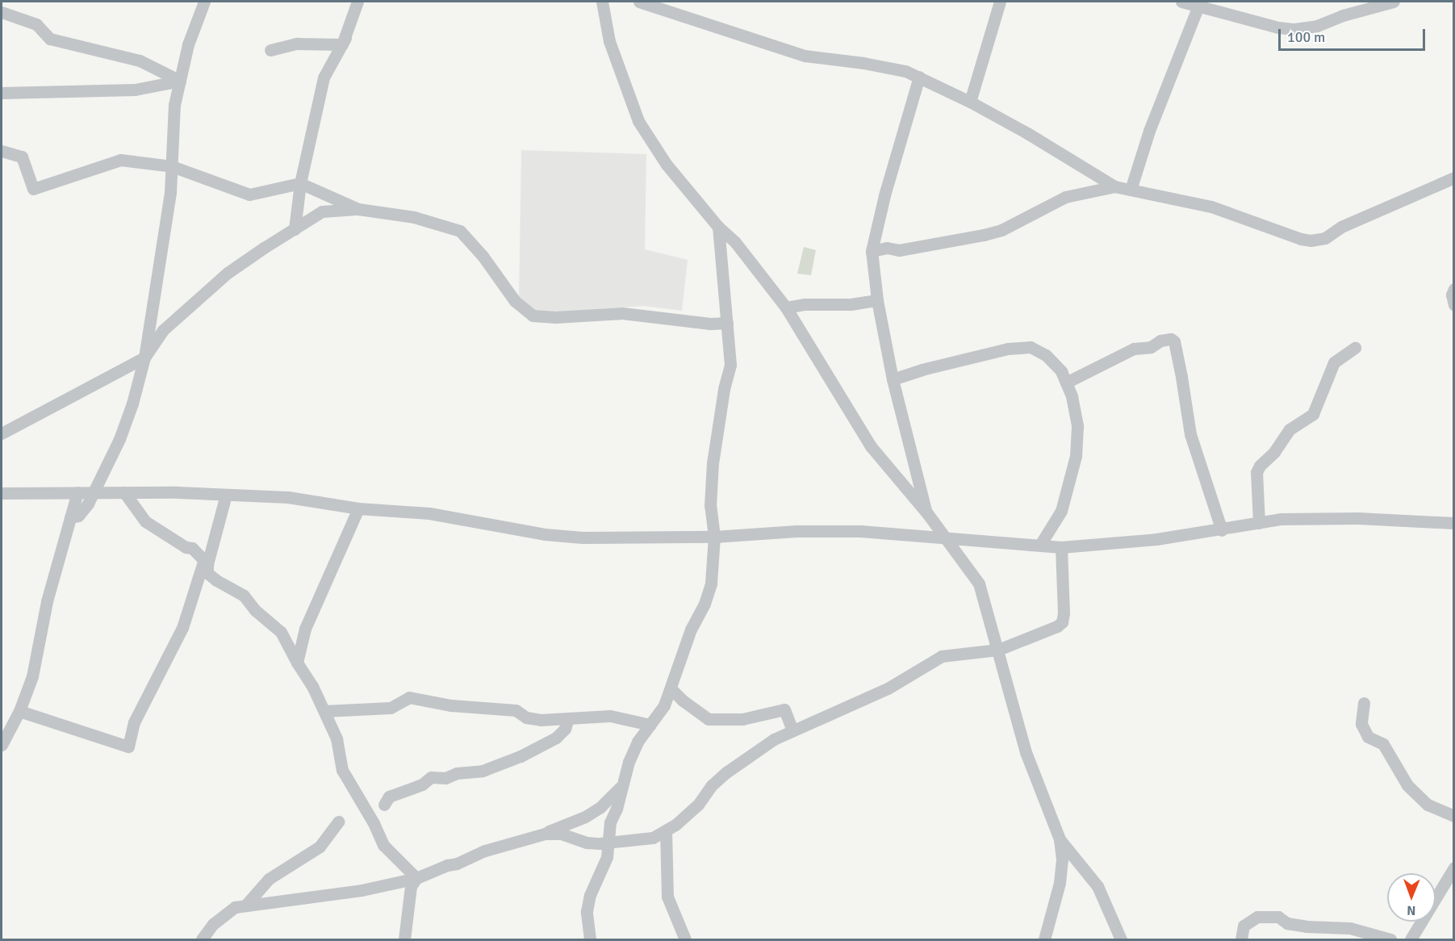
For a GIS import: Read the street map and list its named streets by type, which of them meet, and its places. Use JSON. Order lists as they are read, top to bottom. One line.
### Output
{"scale_bar":"100 m","north":"bottom"}
